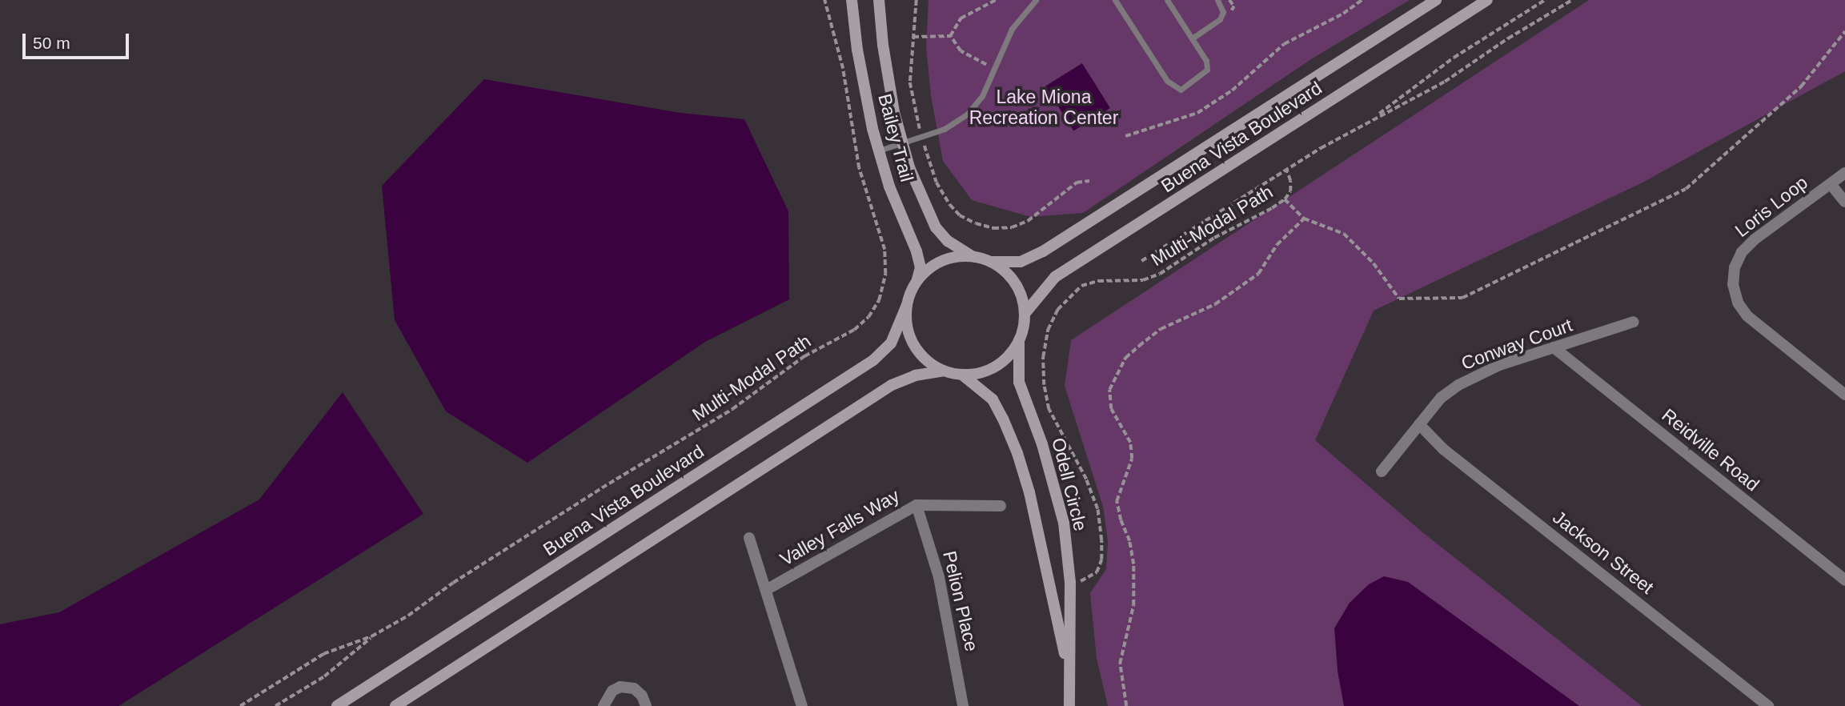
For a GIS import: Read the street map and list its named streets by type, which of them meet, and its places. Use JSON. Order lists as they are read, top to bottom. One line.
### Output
{"streets":{"main road":["Buena Vista Boulevard","Bailey Trail","Odell Circle"],"street":["Loris Loop","Conway Court","Reidville Road","Valley Falls Way","Jackson Street","Pelion Place"],"path":["Multi-Modal Path"]},"crossings":[["Buena Vista Boulevard","Bailey Trail"],["Buena Vista Boulevard","Odell Circle"],["Bailey Trail","Odell Circle"],["Multi-Modal Path","Odell Circle"],["Conway Court","Reidville Road"],["Conway Court","Jackson Street"],["Valley Falls Way","Pelion Place"]],"parks":["Lake Miona Recreation Center"],"scale_bar":"50 m"}
